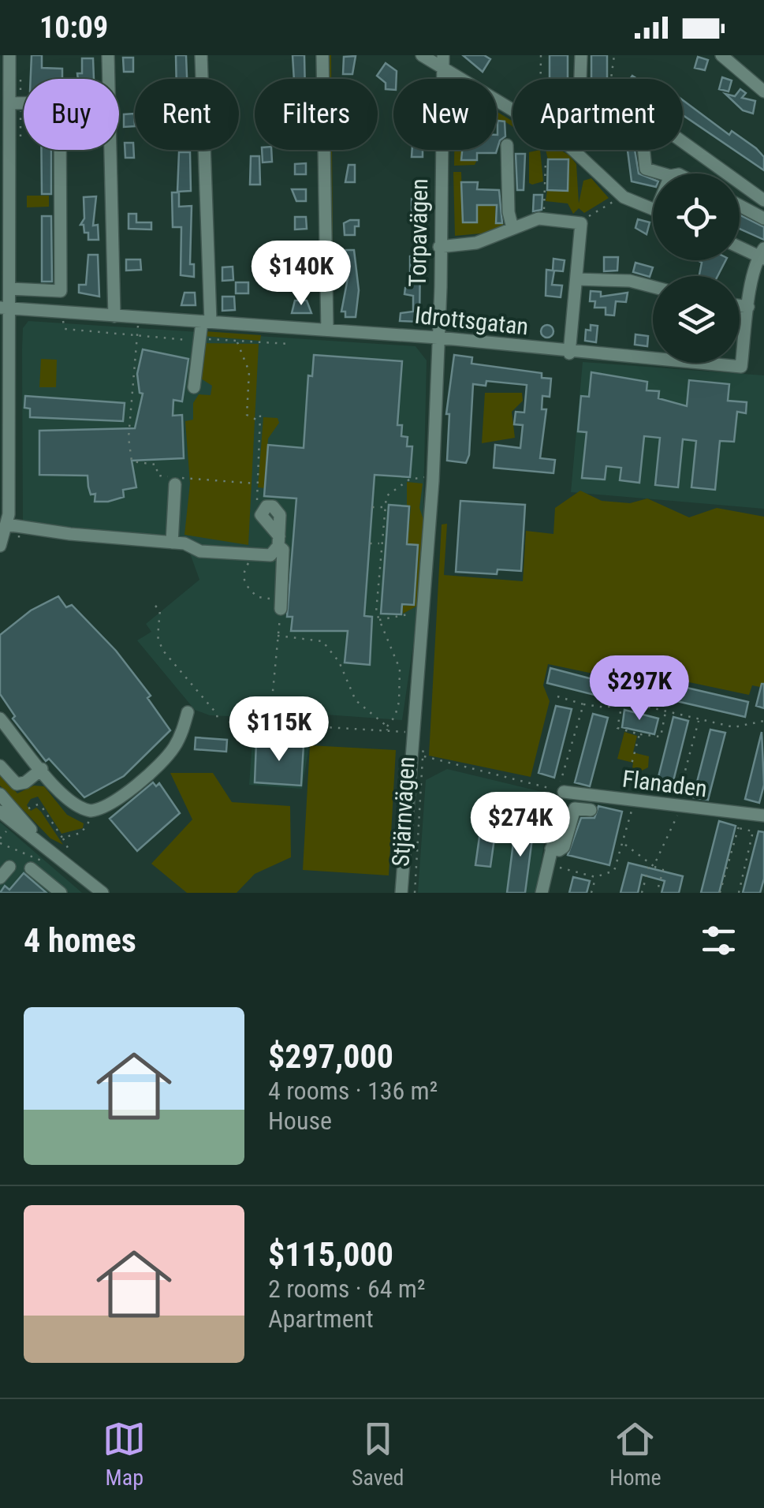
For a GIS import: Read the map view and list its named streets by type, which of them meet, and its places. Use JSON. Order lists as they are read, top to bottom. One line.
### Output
{"streets":{"street":["Torpavägen","Idrottsgatan","Flanaden"],"path":["Stjärnvägen"]},"crossings":[["Torpavägen","Idrottsgatan"],["Torpavägen","Stjärnvägen"]],"page":{"status":"10:09","chip":["Buy","Rent","Filters","New","Apartment"],"price":["$140K","$297K","$115K","$274K"],"heading":"4 homes","list":[{"name":"$297,000","note":"4 rooms · 136 m² · House"},{"name":"$115,000","note":"2 rooms · 64 m² · Apartment"}],"tabs":["Map","Saved","Home"]}}
